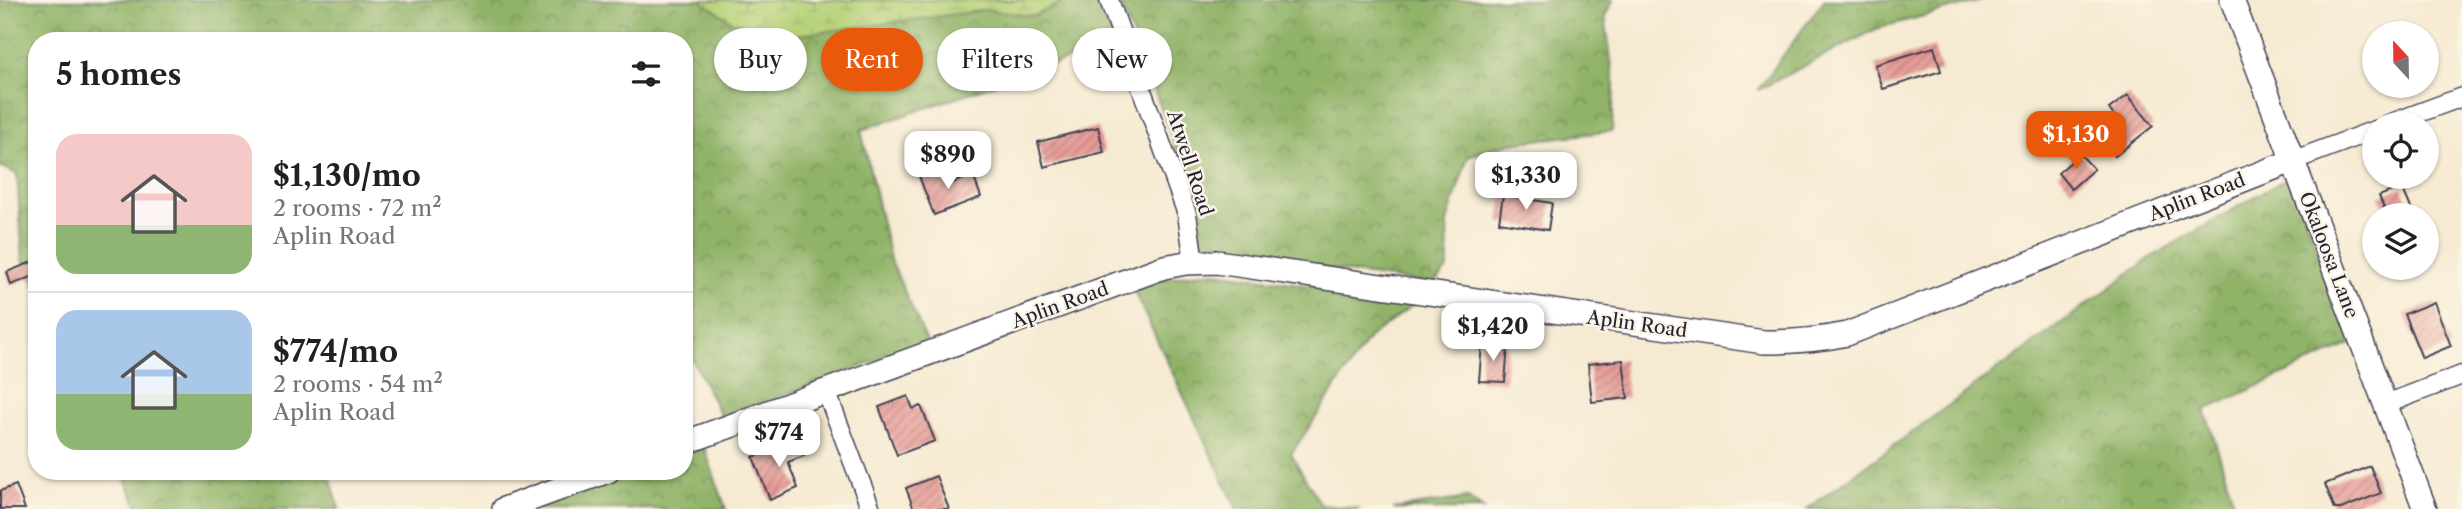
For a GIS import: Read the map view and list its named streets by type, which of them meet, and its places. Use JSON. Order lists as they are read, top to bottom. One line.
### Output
{"streets":{"street":["Atwell Road","Aplin Road","Okaloosa Lane"]},"crossings":[["Atwell Road","Aplin Road"],["Aplin Road","Okaloosa Lane"]],"north":"top","page":{"chip":["Buy","Rent","Filters","New"],"heading":"5 homes","price":["$1,130","$890","$1,330","$1,420","$774"],"list":[{"name":"$1,130/mo","note":"2 rooms · 72 m² · Aplin Road"},{"name":"$774/mo","note":"2 rooms · 54 m² · Aplin Road"}]}}
